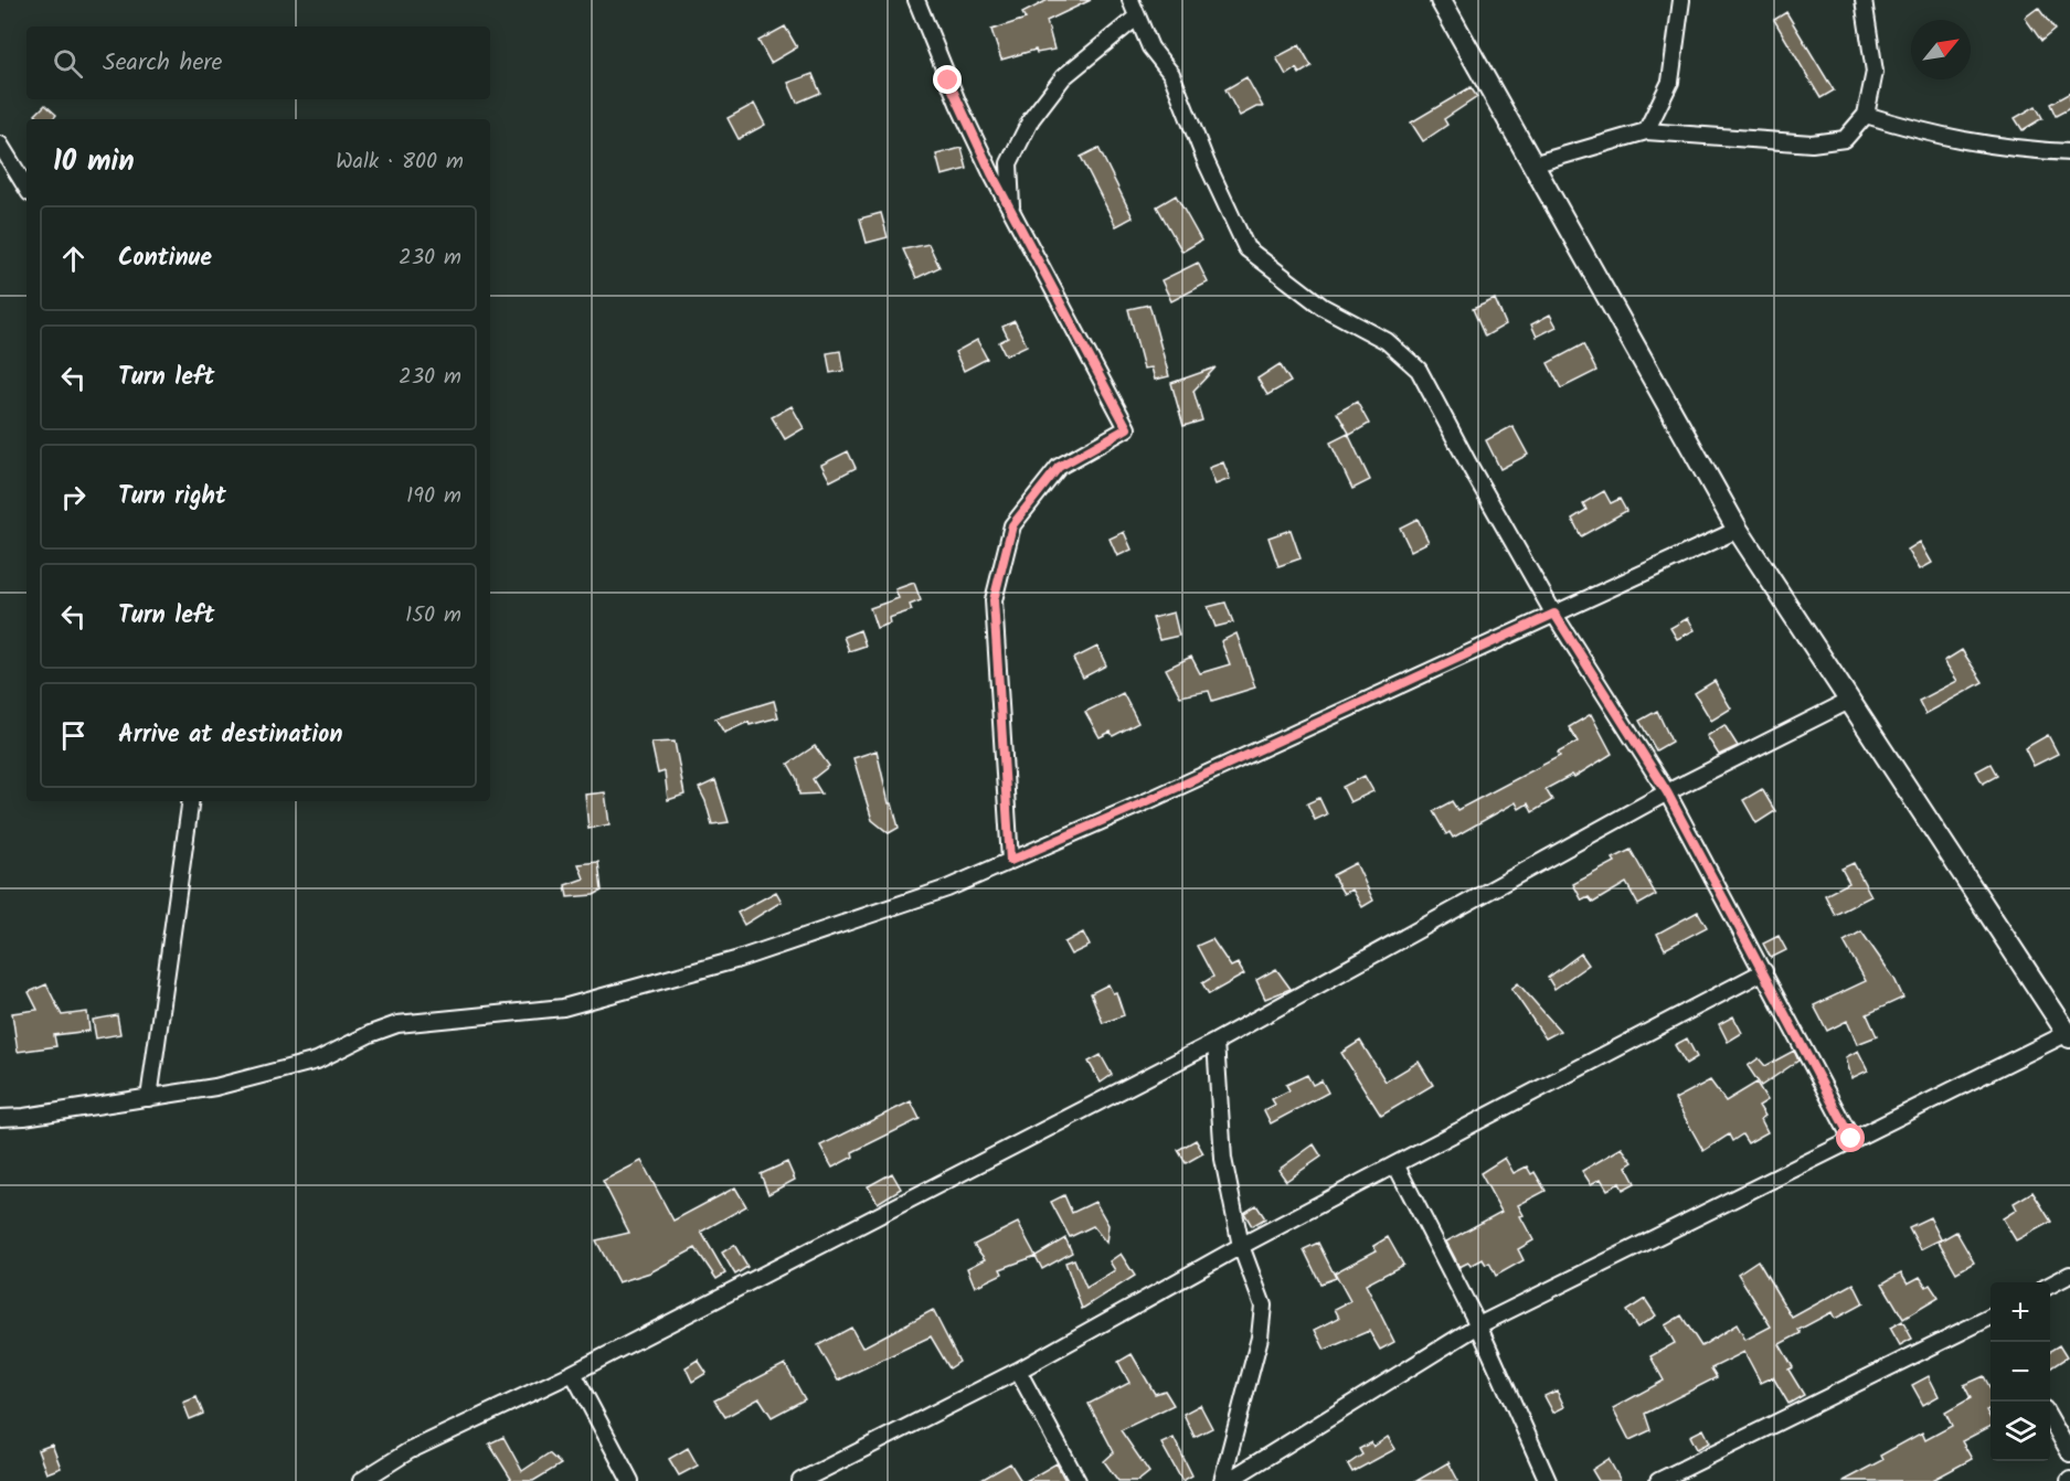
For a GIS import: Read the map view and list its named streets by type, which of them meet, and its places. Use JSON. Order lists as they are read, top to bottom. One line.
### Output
{"north":"top right","page":{"search":"Search here","heading":["10 min","Walk · 800 m"],"list":[["Continue","230 m"],["Turn left","230 m"],["Turn right","190 m"],["Turn left","150 m"],"Arrive at destination"],"map_buttons":["+","−"]}}
